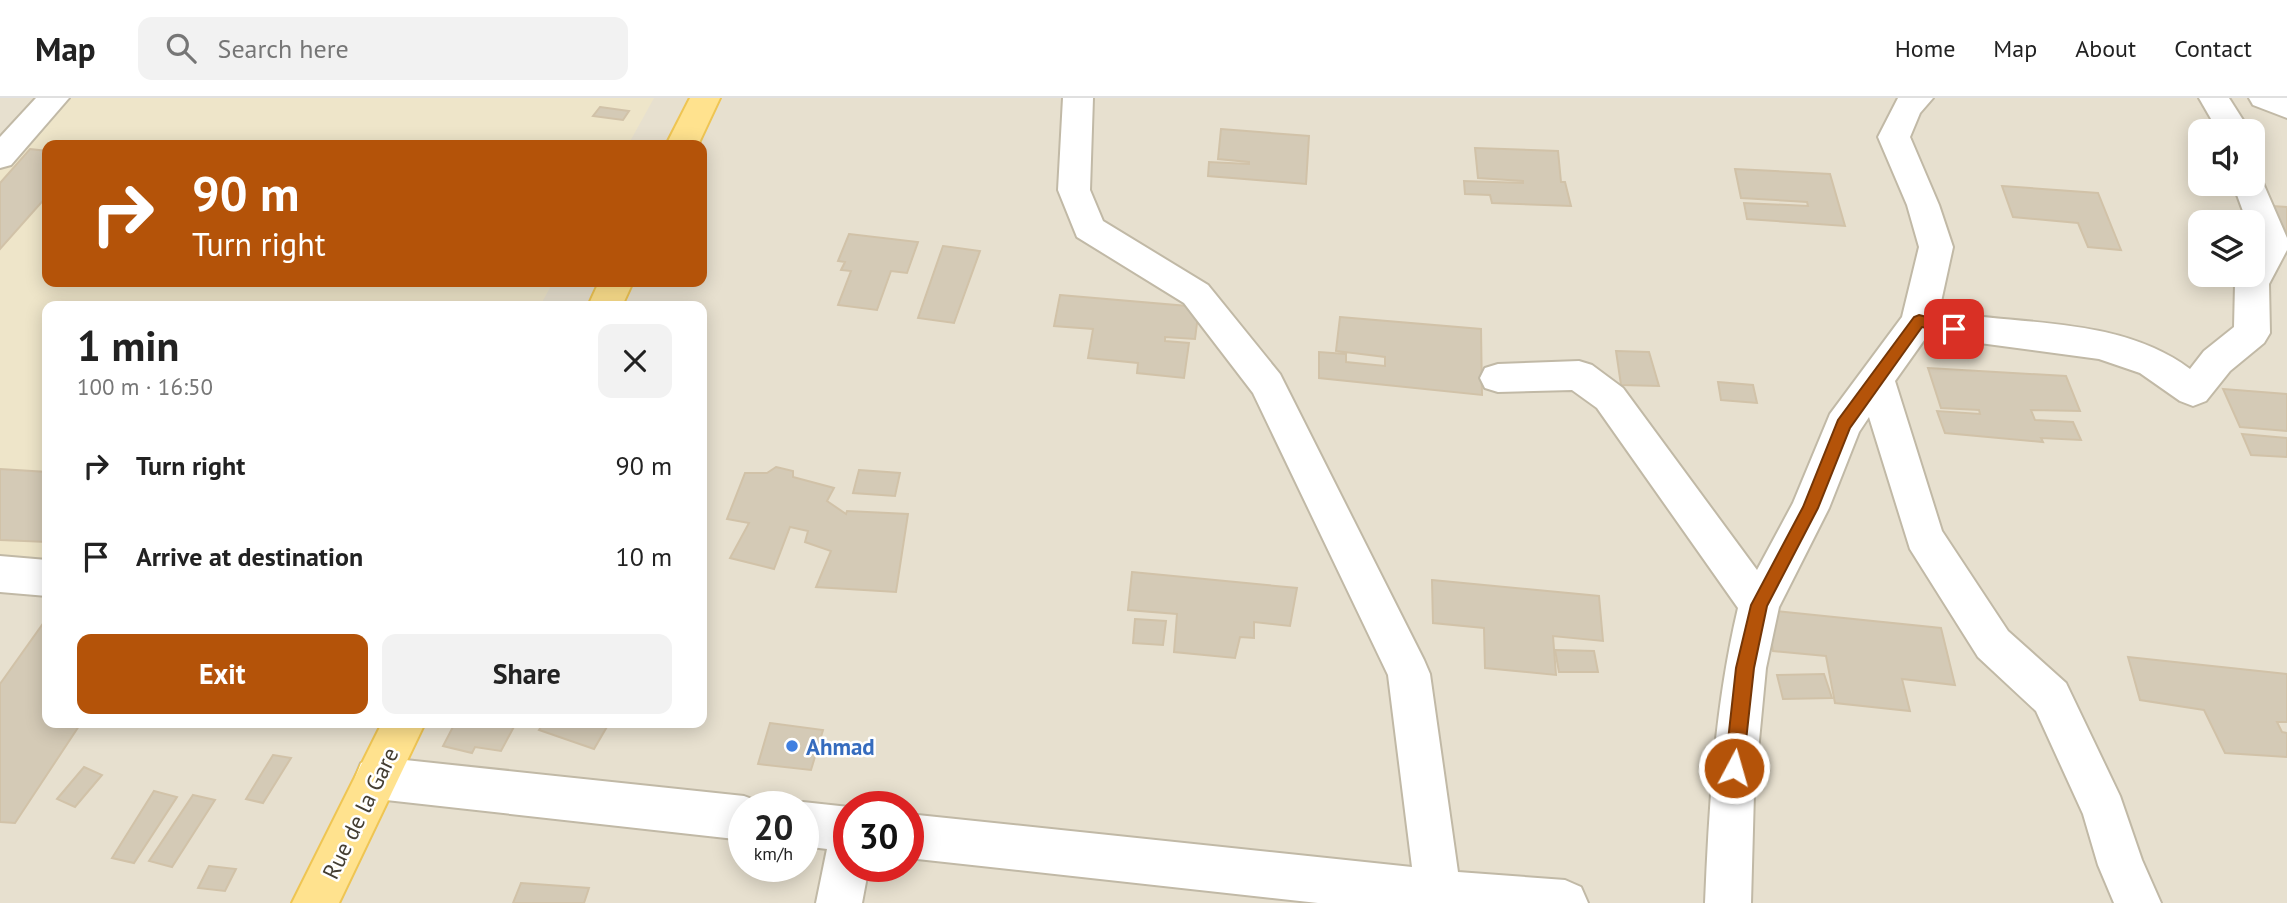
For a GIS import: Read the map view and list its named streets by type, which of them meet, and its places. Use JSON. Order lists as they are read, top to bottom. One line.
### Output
{"streets":{"main road":["Rue de la Gare"]},"places":["Ahmad"],"page":{"header":"Map","search":"Search here","nav":["Home","Map","About","Contact"],"turn":["90 m","Turn right"],"heading":["1 min","100 m · 16:50"],"list":[{"name":"Turn right","value":"90 m"},{"name":"Arrive at destination","value":"10 m"}],"buttons":["Exit","Share"],"speed":"20 km/h","limit":"30"}}
